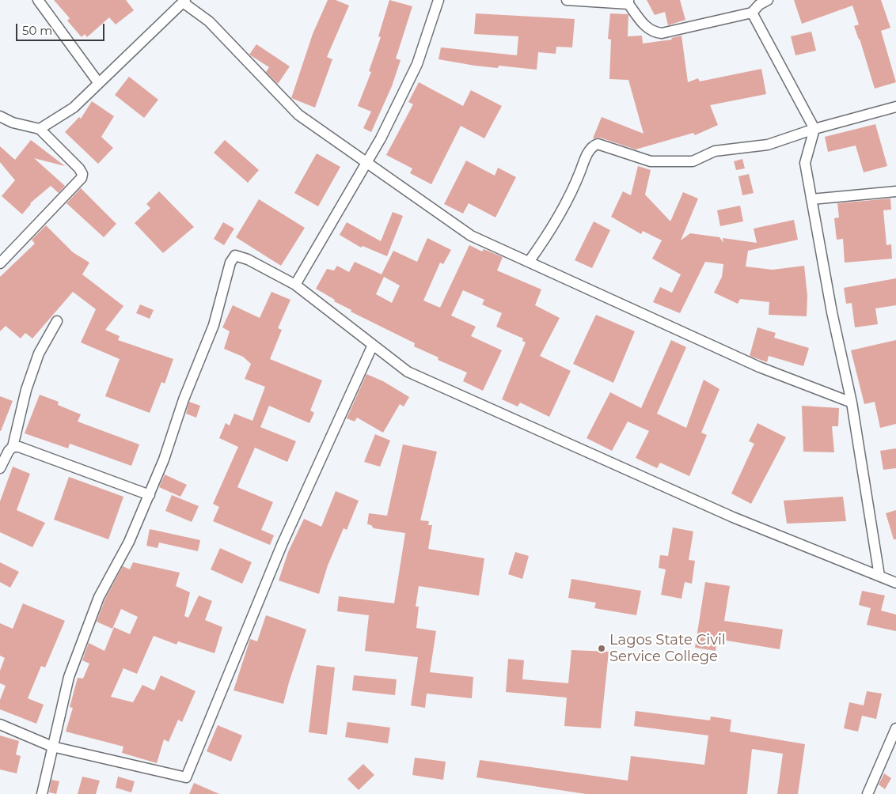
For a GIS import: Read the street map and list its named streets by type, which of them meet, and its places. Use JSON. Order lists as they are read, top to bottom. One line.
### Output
{"places":["Lagos State Civil Service College"],"scale_bar":"50 m"}
